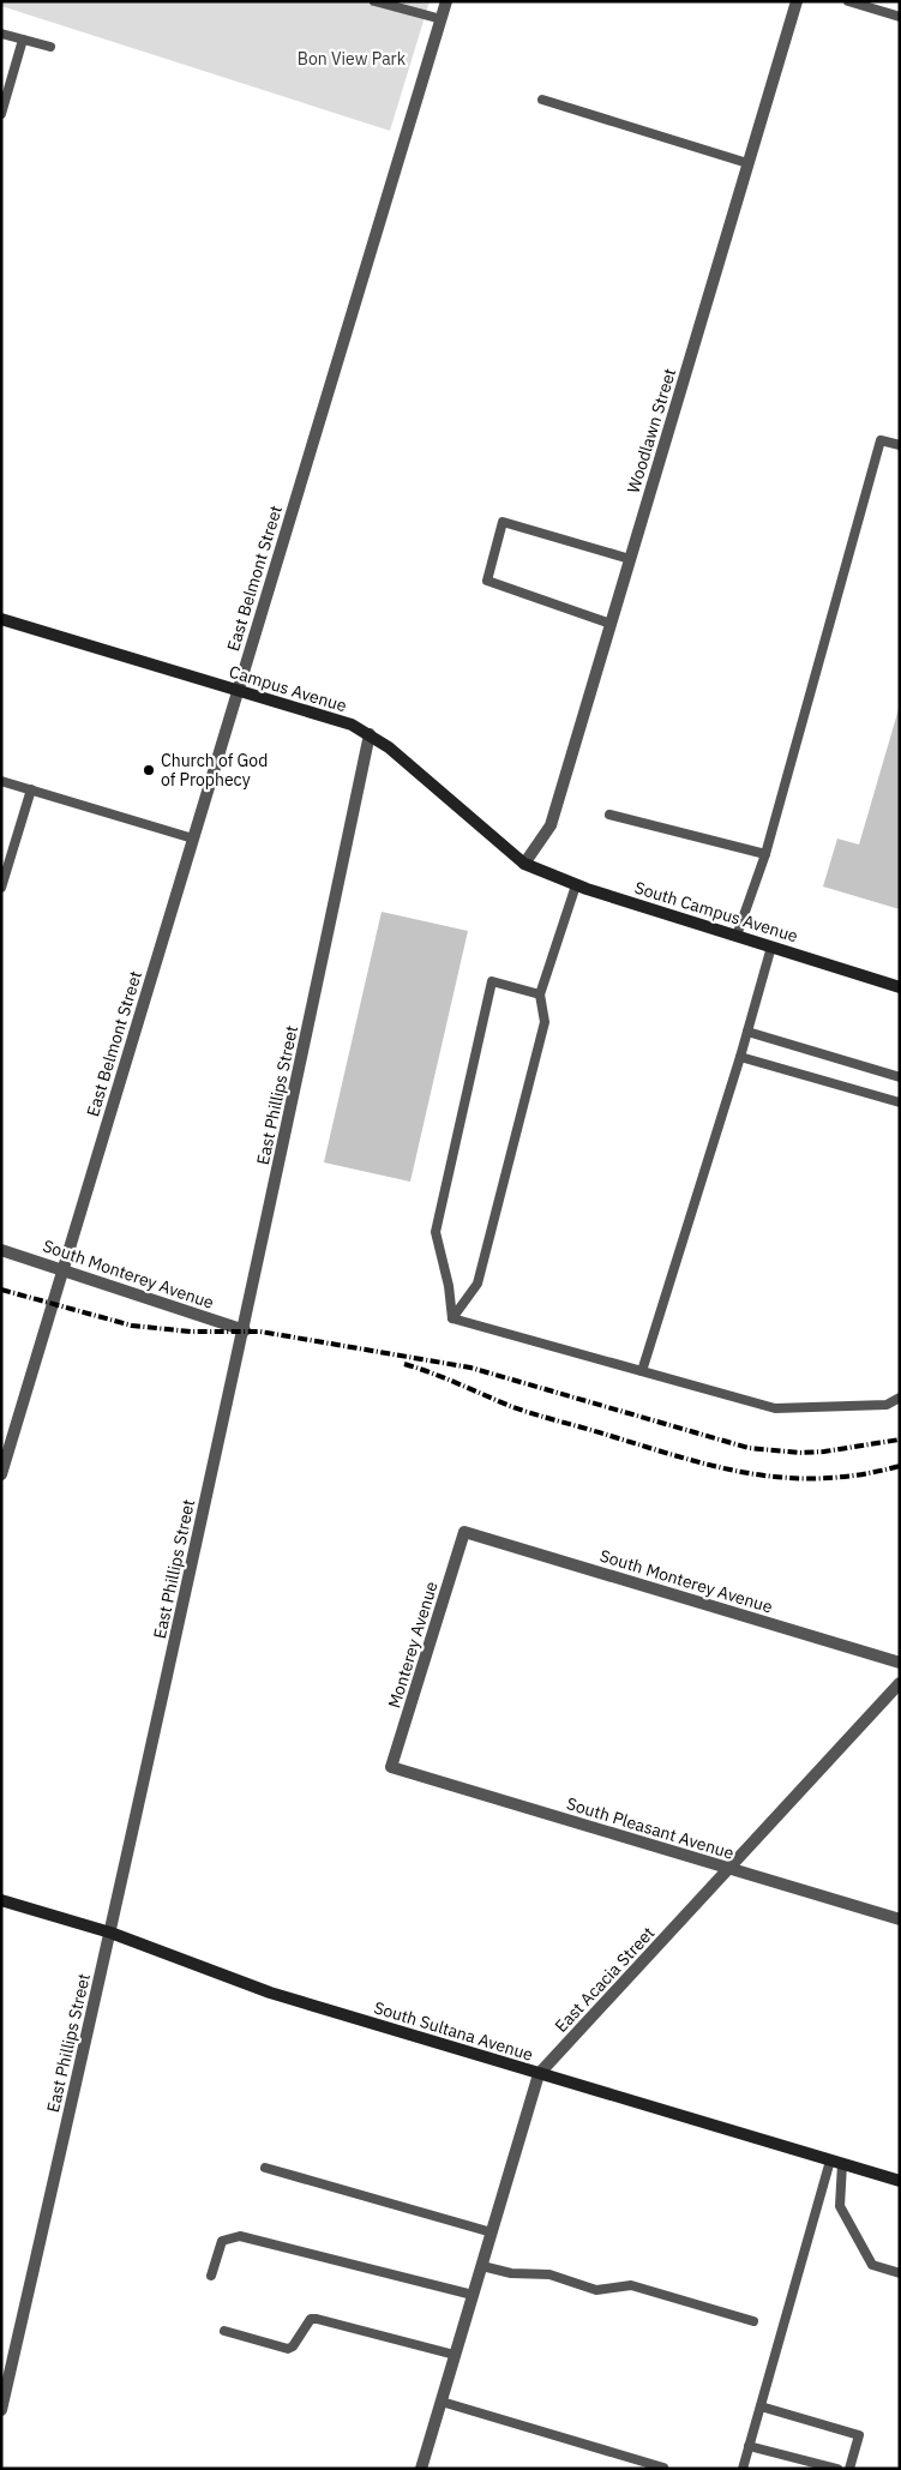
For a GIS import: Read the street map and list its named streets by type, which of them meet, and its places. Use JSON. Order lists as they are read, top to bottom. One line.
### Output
{"streets":{"street":["Woodlawn Street","East Belmont Street","Campus Avenue","South Campus Avenue","East Phillips Street","South Monterey Avenue","Monterey Avenue","South Pleasant Avenue","East Acacia Street","South Sultana Avenue"]},"crossings":[["Woodlawn Street","Campus Avenue"],["Woodlawn Street","South Campus Avenue"],["East Belmont Street","Campus Avenue"],["East Belmont Street","South Monterey Avenue"],["Campus Avenue","South Campus Avenue"],["Campus Avenue","East Phillips Street"],["East Phillips Street","South Monterey Avenue"],["East Phillips Street","South Sultana Avenue"],["South Monterey Avenue","Monterey Avenue"],["Monterey Avenue","South Pleasant Avenue"],["South Pleasant Avenue","East Acacia Street"],["East Acacia Street","South Sultana Avenue"]],"parks":["Bon View Park"],"places":["Church of God of Prophecy"]}
